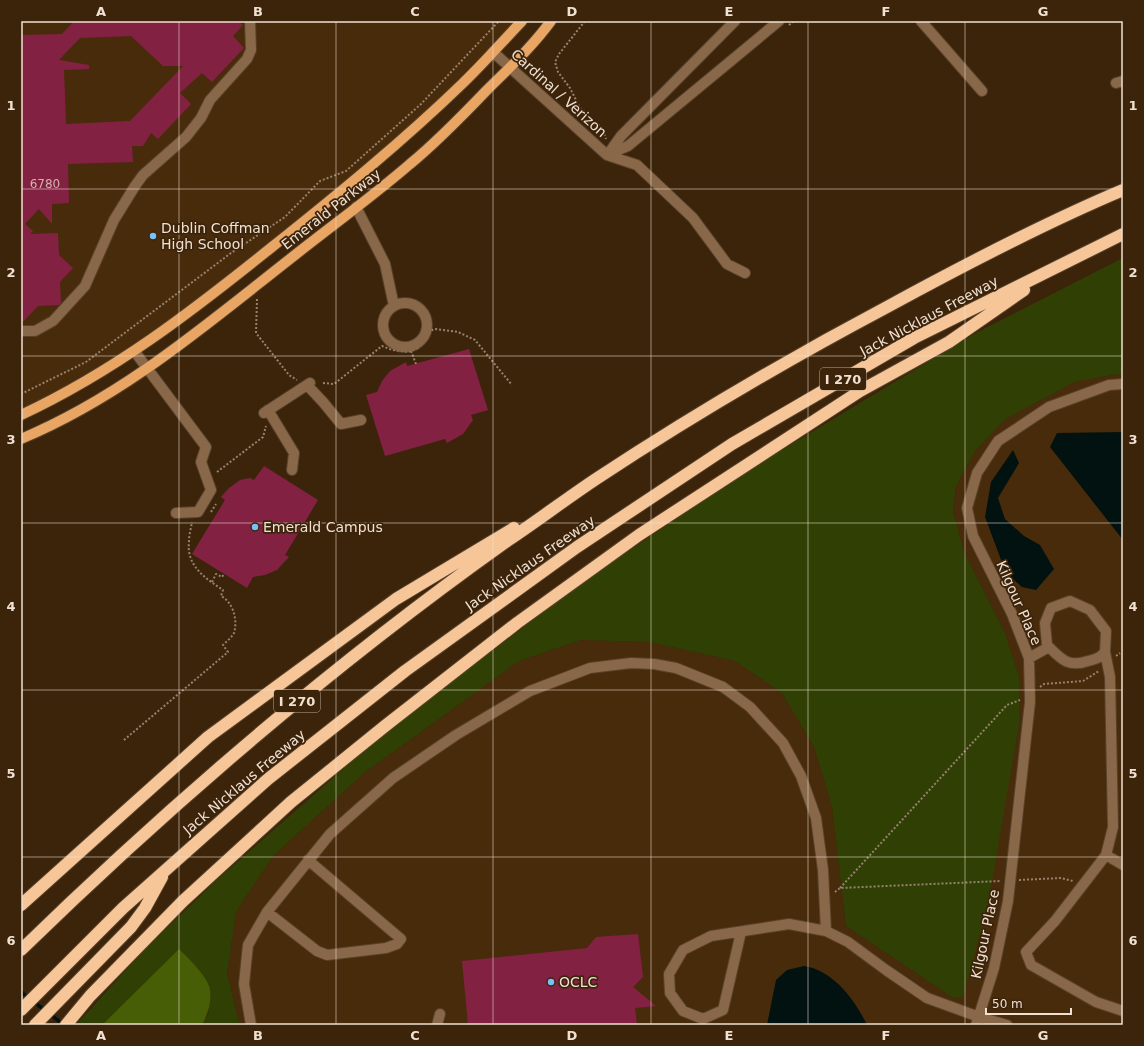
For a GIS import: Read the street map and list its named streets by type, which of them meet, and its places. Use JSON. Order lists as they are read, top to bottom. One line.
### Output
{"streets":{"highway":["Jack Nicklaus Freeway","I 270"],"main road":["Emerald Parkway"],"street":["Cardinal / Verizon","Kilgour Place"]},"crossings":[["Cardinal / Verizon","Emerald Parkway"]],"places":["Dublin Coffman High School","Emerald Campus","OCLC"],"house_numbers":["6780"],"scale_bar":"50 m","grid":{"columns":["A","B","C","D","E","F","G"],"rows":["1","2","3","4","5","6"]}}
